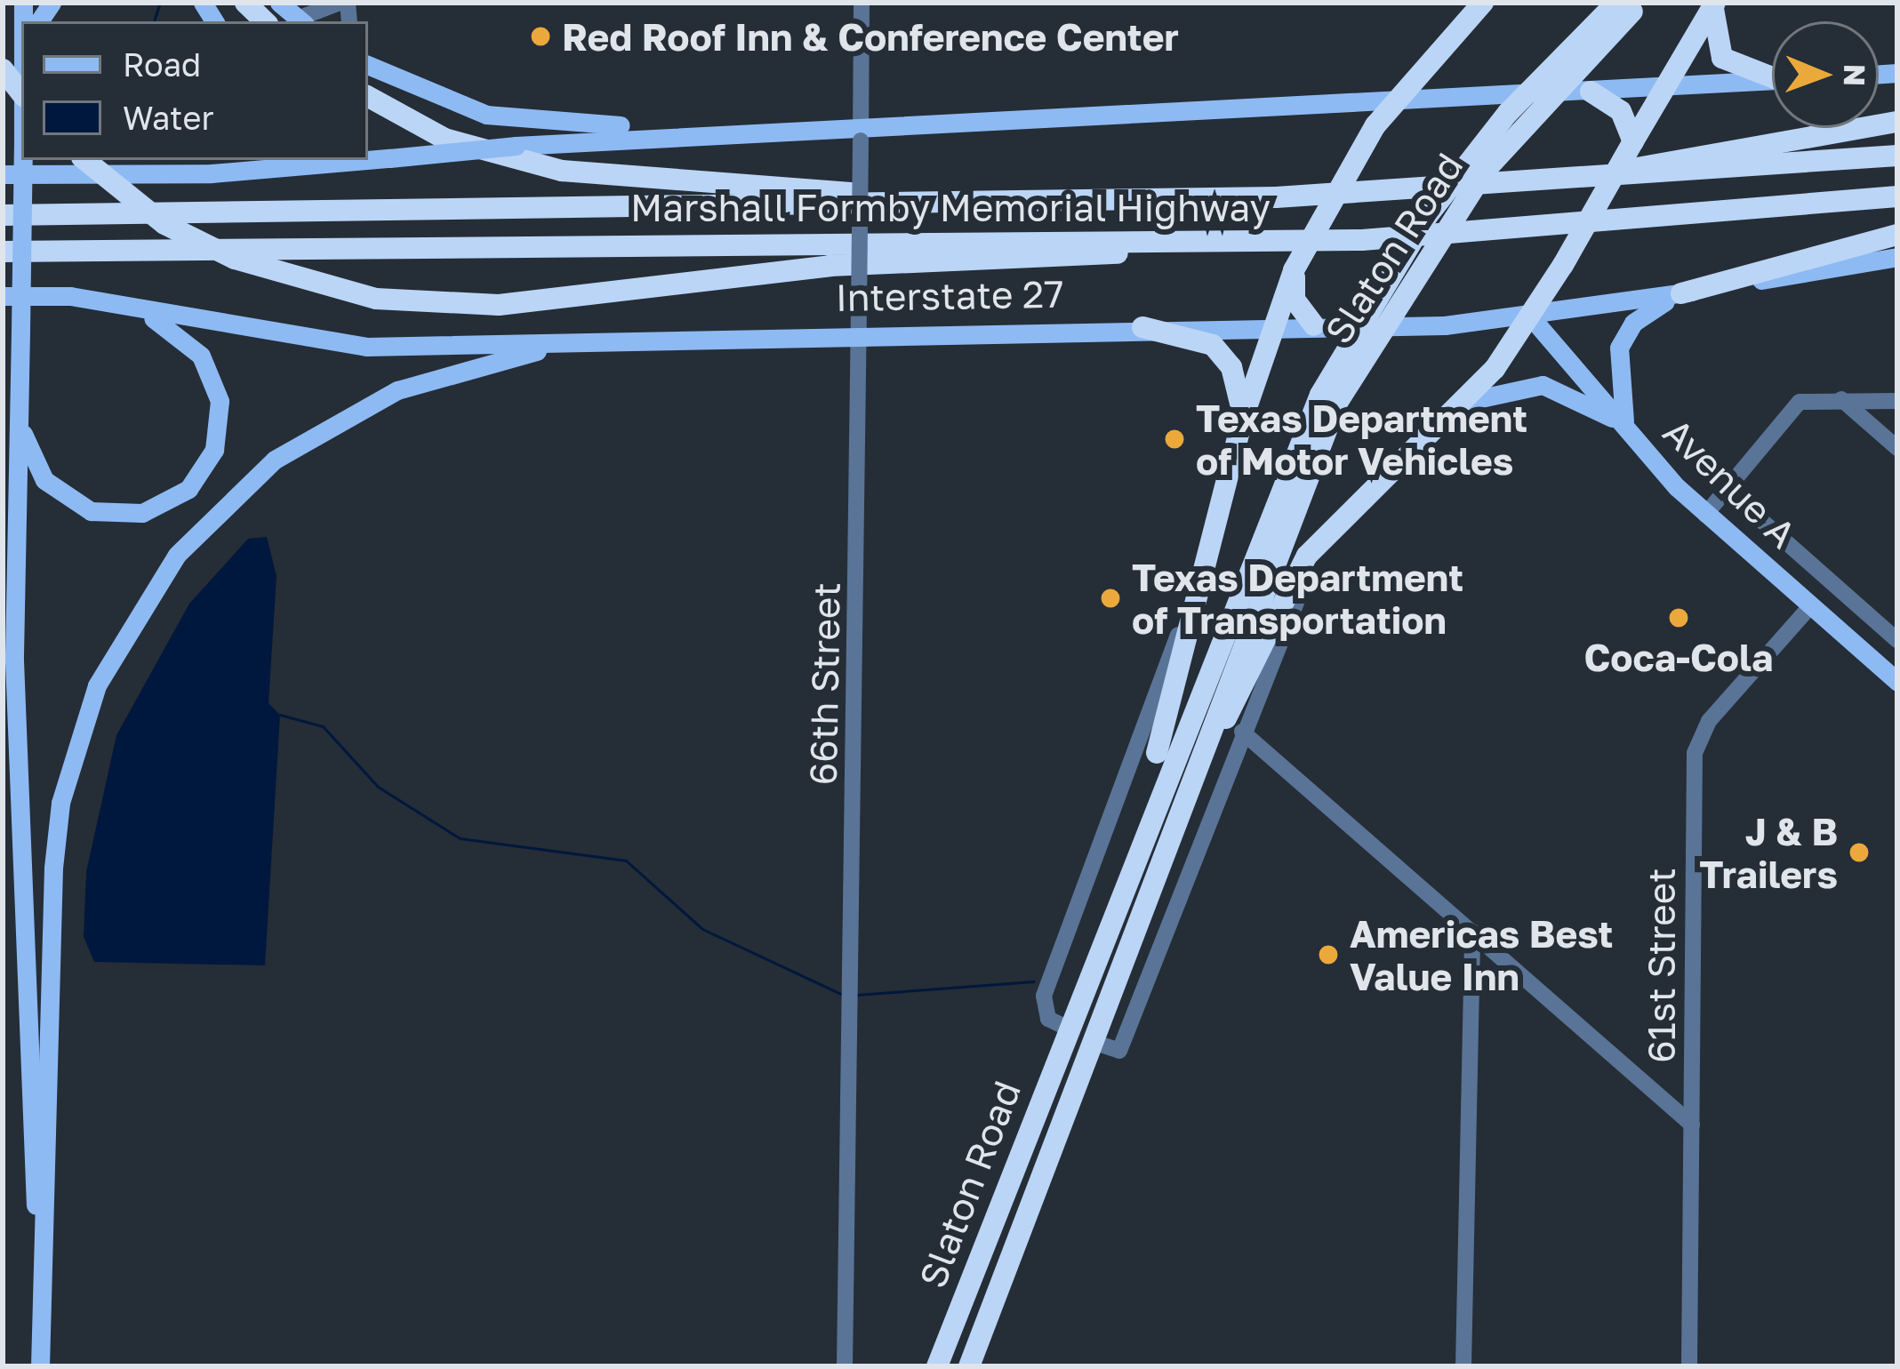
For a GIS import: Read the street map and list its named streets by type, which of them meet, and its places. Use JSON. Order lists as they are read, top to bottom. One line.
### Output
{"streets":{"highway":["Marshall Formby Memorial Highway","Slaton Road"],"main road":["Interstate 27","Avenue A"],"street":["66th Street","61st Street"]},"crossings":[["Interstate 27","Avenue A"],["Interstate 27","66th Street"],["Avenue A","61st Street"]],"places":["Red Roof Inn & Conference Center","Texas Department of Motor Vehicles","Texas Department of Transportation","Coca-Cola","J & B Trailers","Americas Best Value Inn"],"legend":["Road","Water"],"north":"right"}
